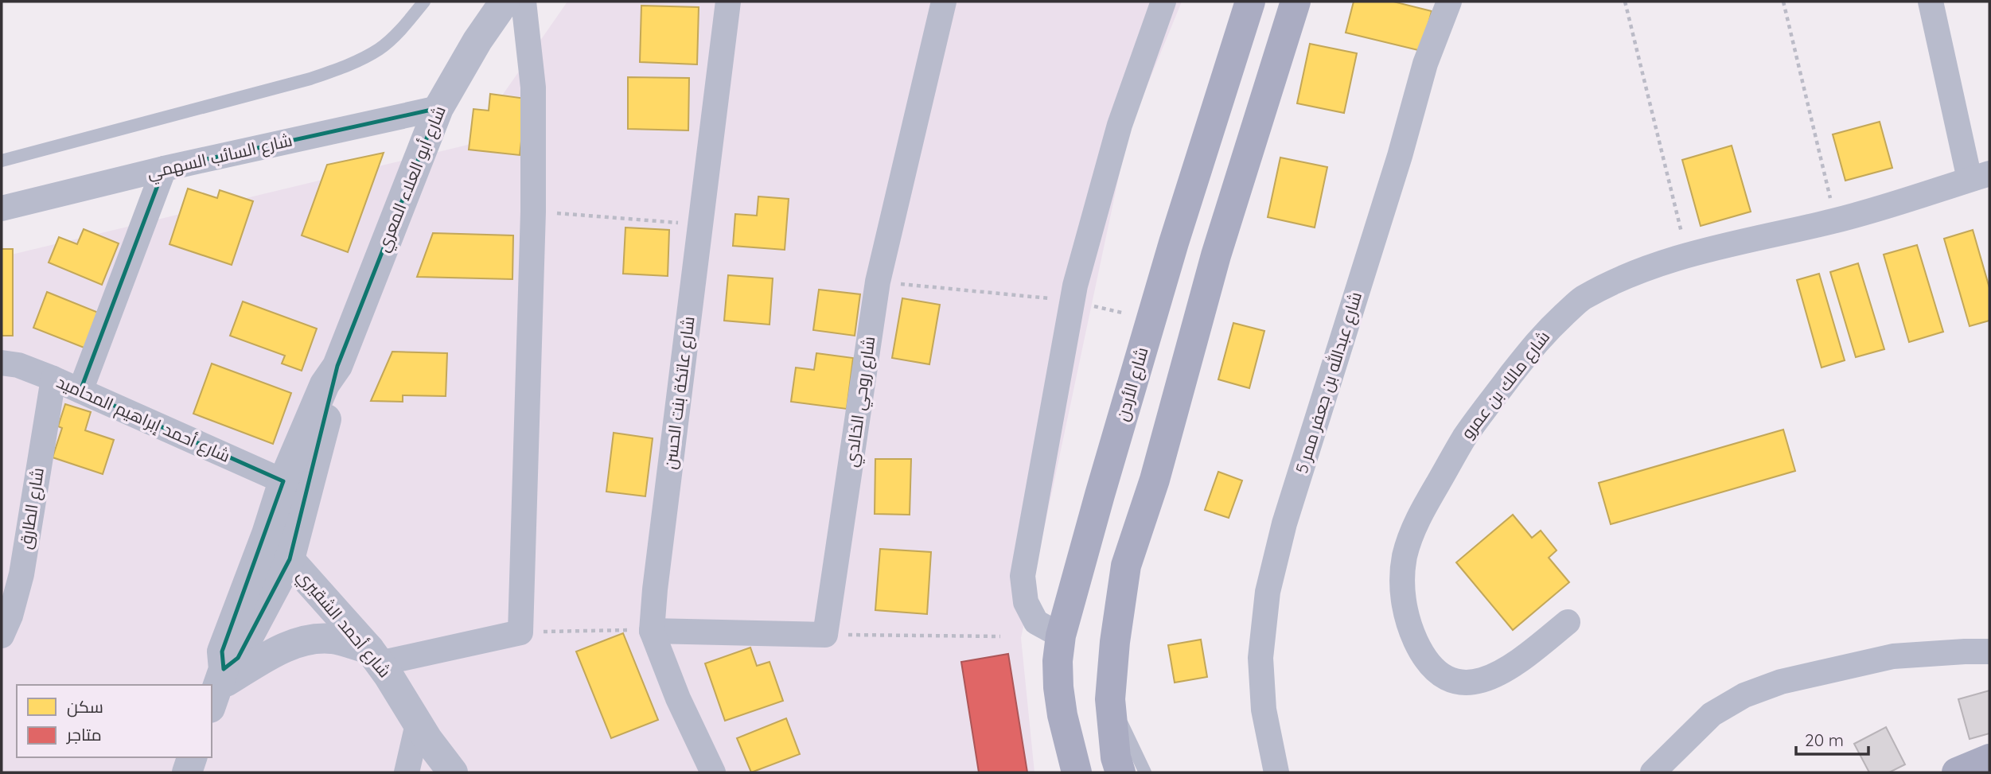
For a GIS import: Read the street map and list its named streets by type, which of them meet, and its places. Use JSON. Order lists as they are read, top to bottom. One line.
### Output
{"streets":{"highway":["شارع الأردن"],"street":["شارع السائب السهمي","شارع أبو العلاء المعري","شارع عبدالله بن جعفر ممر 5","شارع مالك بن عمرو","شارع عاتكة بنت الحسن","شارع روحي الخالدي","شارع أحمد إبراهيم المحاميد","شارع الطارق","شارع أحمد الشقيري"]},"crossings":[["شارع السائب السهمي","شارع أبو العلاء المعري"],["شارع أبو العلاء المعري","شارع أحمد إبراهيم المحاميد"],["شارع أبو العلاء المعري","شارع أحمد الشقيري"],["شارع أحمد إبراهيم المحاميد","شارع الطارق"]],"legend":["سكن","متاجر"],"scale_bar":"20 m"}
